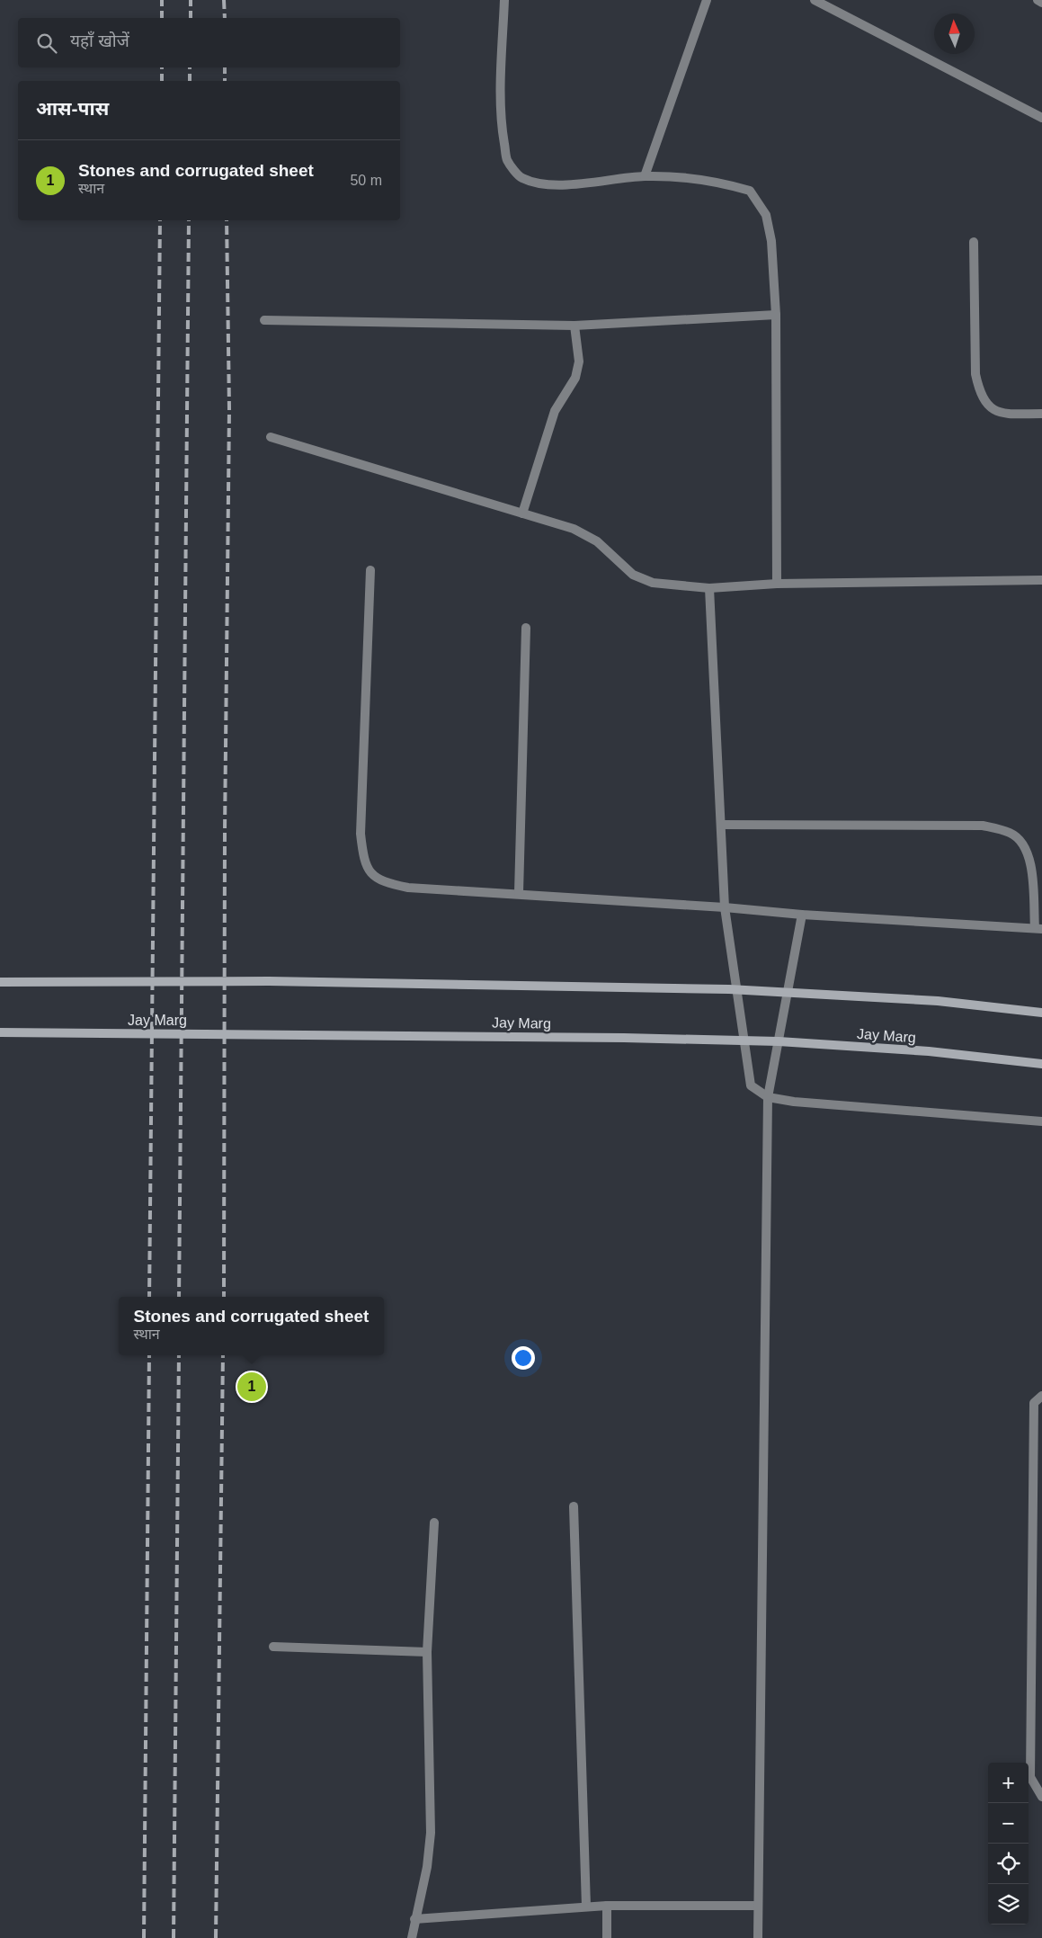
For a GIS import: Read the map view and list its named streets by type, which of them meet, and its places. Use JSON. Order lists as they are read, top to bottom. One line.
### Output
{"streets":{"main road":["Jay Marg"]},"north":"top","page":{"search":"यहाँ खोजें","heading":"आस-पास","list":[{"mark":"1","name":"Stones and corrugated sheet","note":"स्थान","value":"50 m"}],"popup":["Stones and corrugated sheet","स्थान"],"pins":"1","map_buttons":["+","−"]}}
